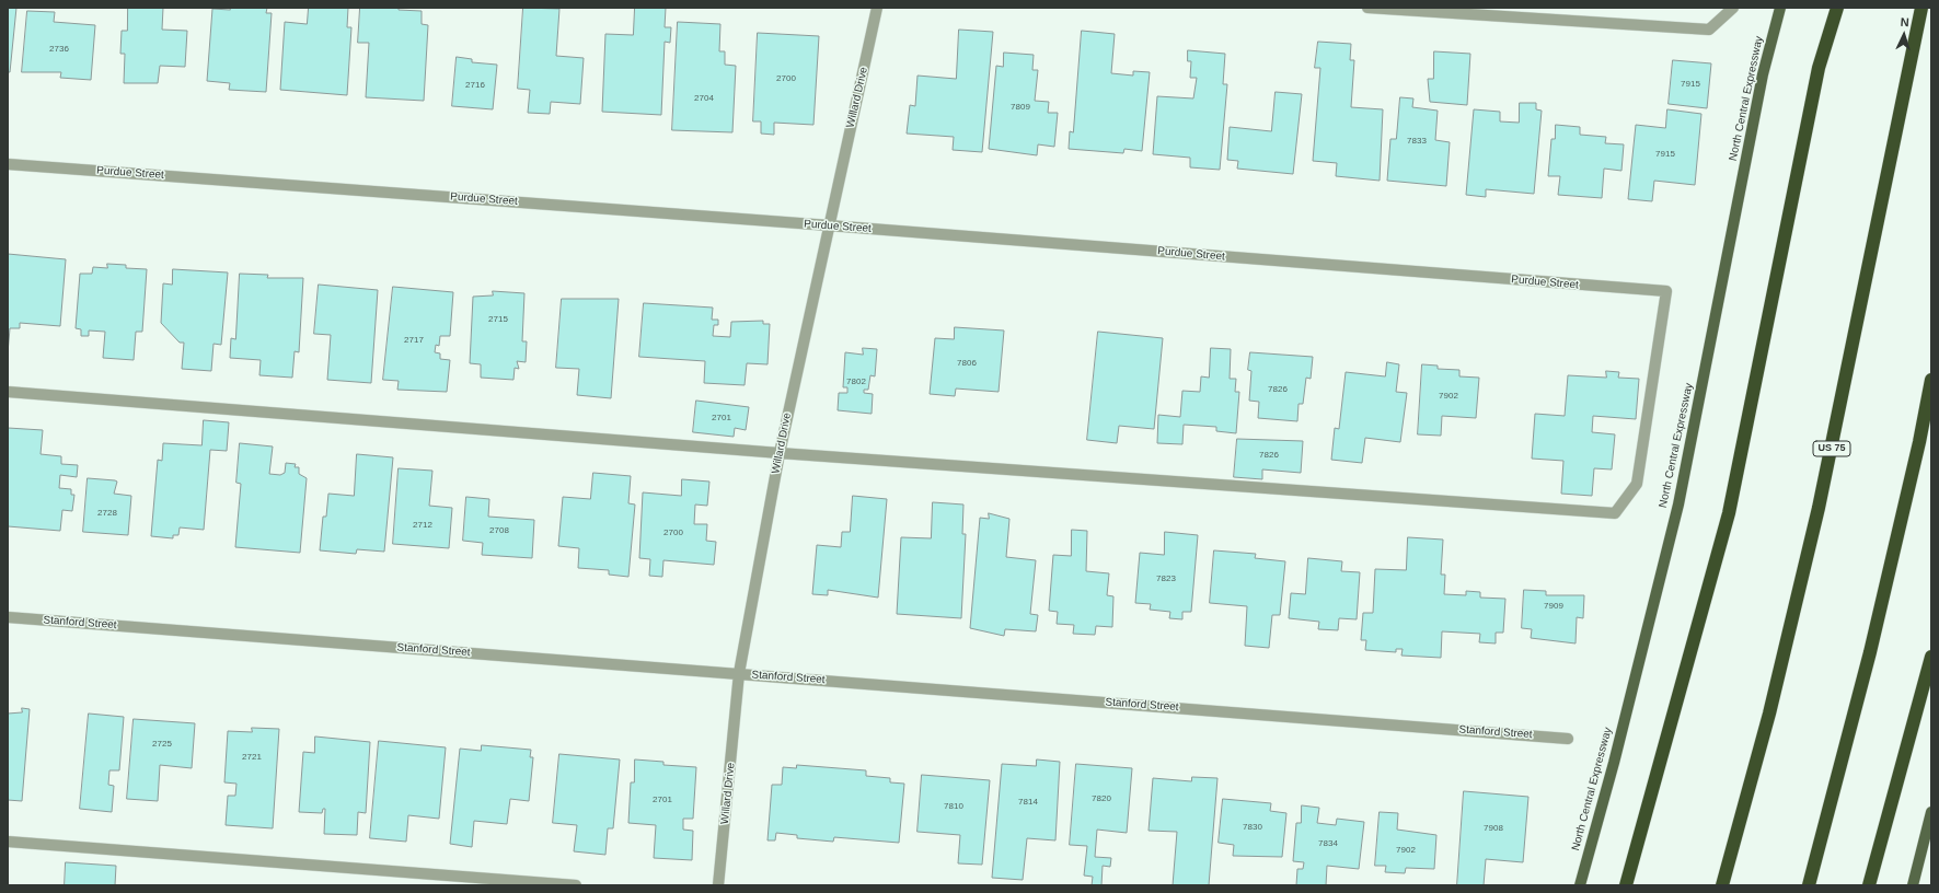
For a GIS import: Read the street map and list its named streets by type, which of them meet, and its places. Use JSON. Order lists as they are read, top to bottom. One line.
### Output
{"streets":{"highway":["US 75"],"main road":["North Central Expressway"],"street":["Willard Drive","Purdue Street","Stanford Street"]},"crossings":[["Willard Drive","Purdue Street"],["Willard Drive","Stanford Street"]],"house_numbers":["2736","2700","7915","2716","2704","7809","7833","7915","2715","2717","7806","7802","7826","7902","2701","7826","2728","2712","2708","2700","7823","7909","2725","2721","7820","2701","7814","7810","7830","7908","7834","7902"],"north":"top"}
